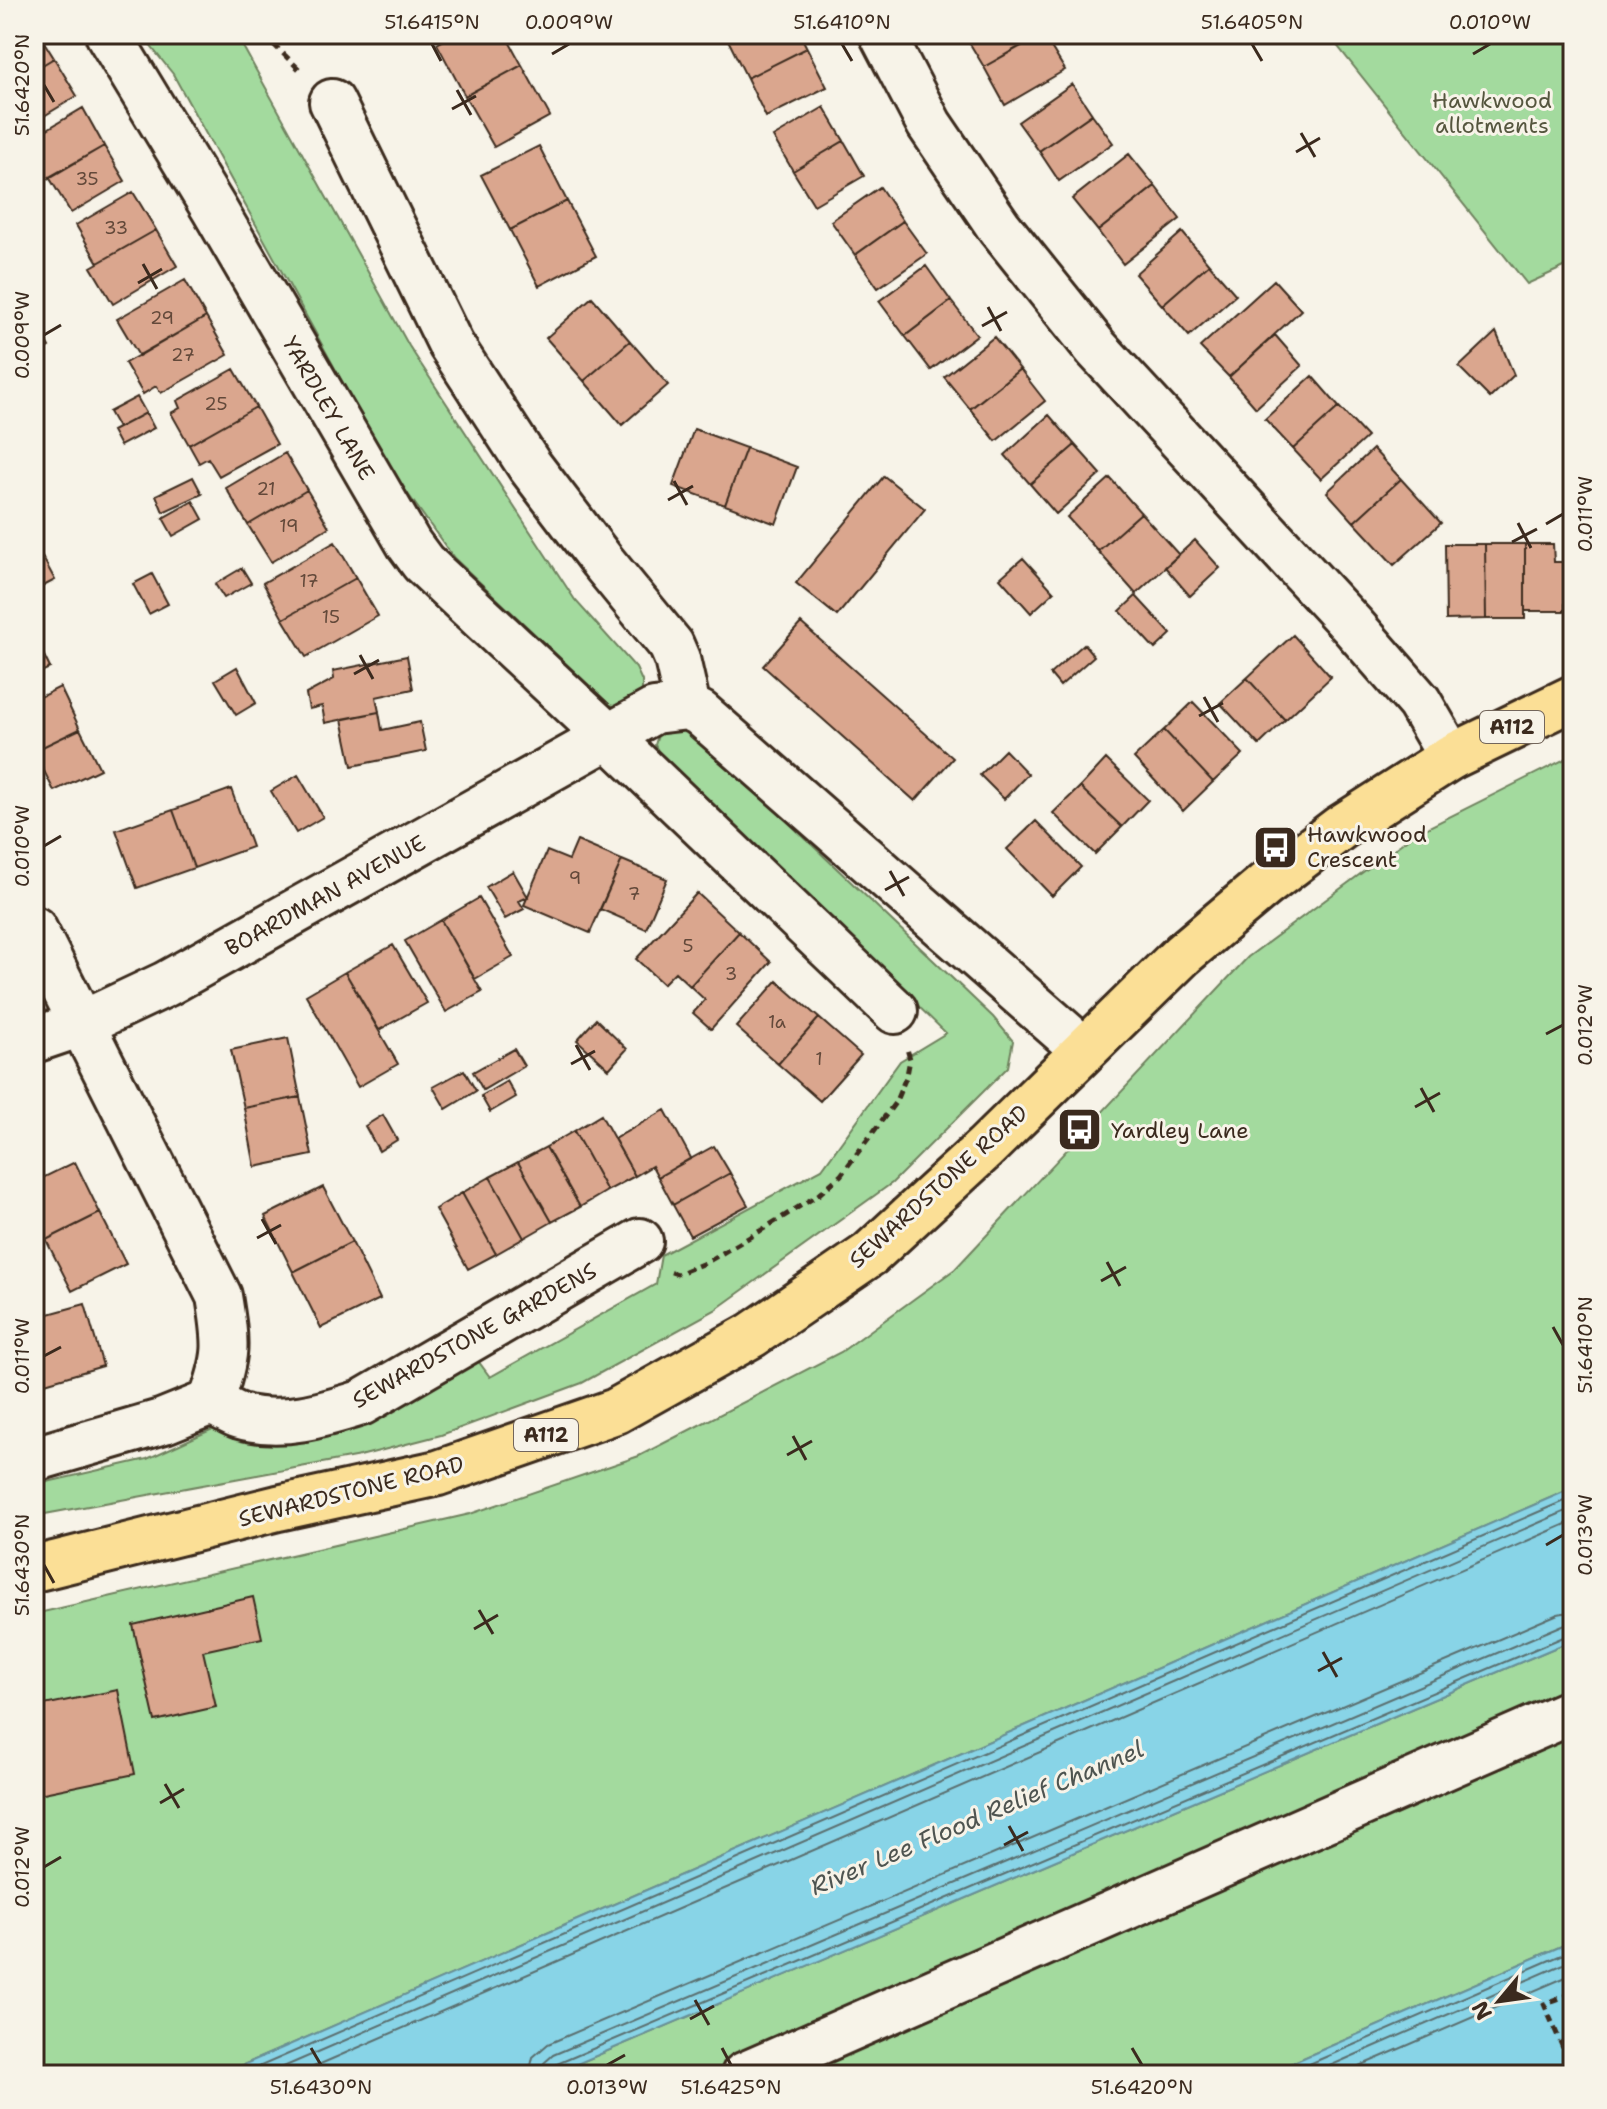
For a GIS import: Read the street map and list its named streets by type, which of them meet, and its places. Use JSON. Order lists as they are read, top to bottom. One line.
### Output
{"streets":{"main road":["A112","SEWARDSTONE ROAD"],"street":["YARDLEY LANE","BOARDMAN AVENUE","SEWARDSTONE GARDENS"]},"crossings":[["YARDLEY LANE","BOARDMAN AVENUE"]],"water":["River Lee Flood Relief Channel"],"parks":["Hawkwood allotments"],"places":{"bus stop":["Hawkwood Crescent","Yardley Lane"]},"house_numbers":["35","33","29","27","25","21","19","17","15","9","7","5","3","1a","1"],"north":"bottom left","coordinates":["51.6415°N","0.009°W","51.6410°N","51.6405°N","0.010°W","51.6420°N","0.011°W","0.012°W","0.013°W","51.6430°N","51.6425°N"]}
